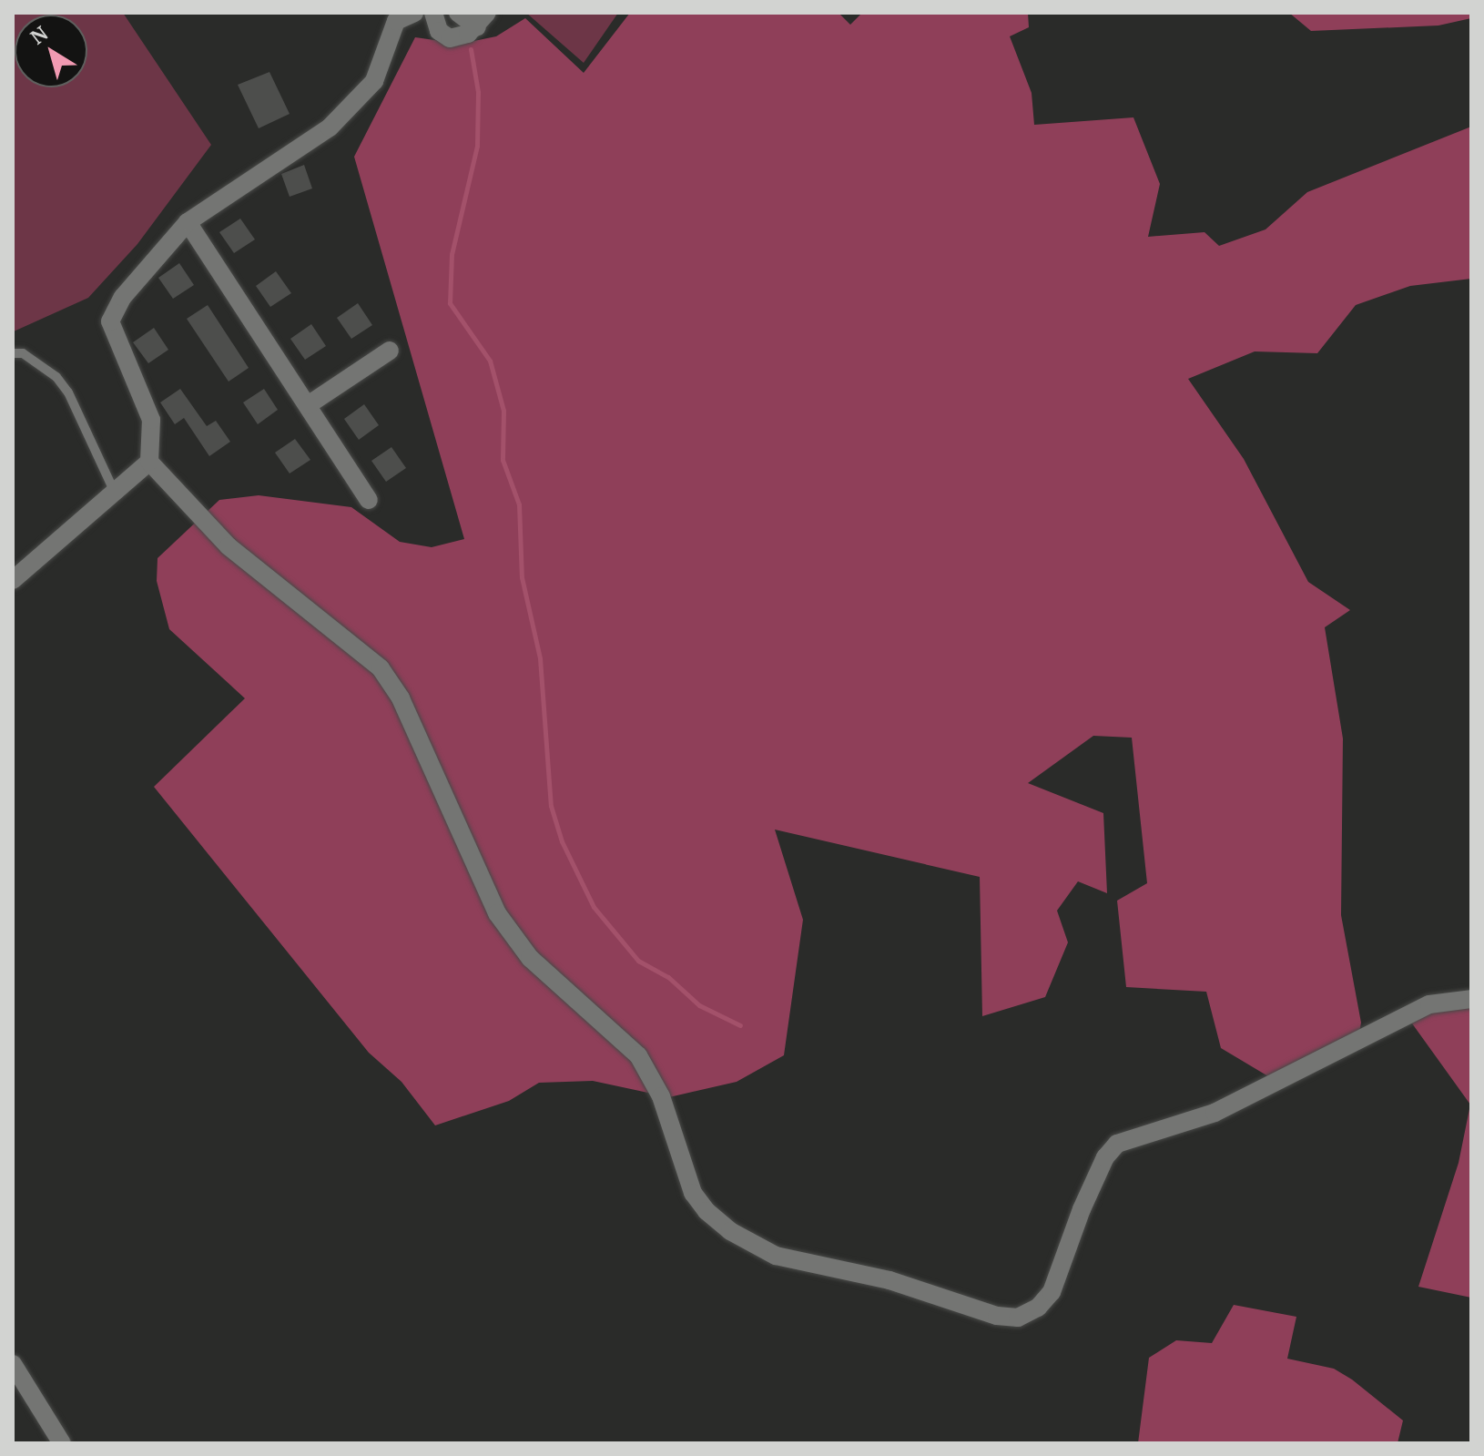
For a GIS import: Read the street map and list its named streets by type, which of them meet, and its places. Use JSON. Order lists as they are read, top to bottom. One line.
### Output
{"north":"top left"}
